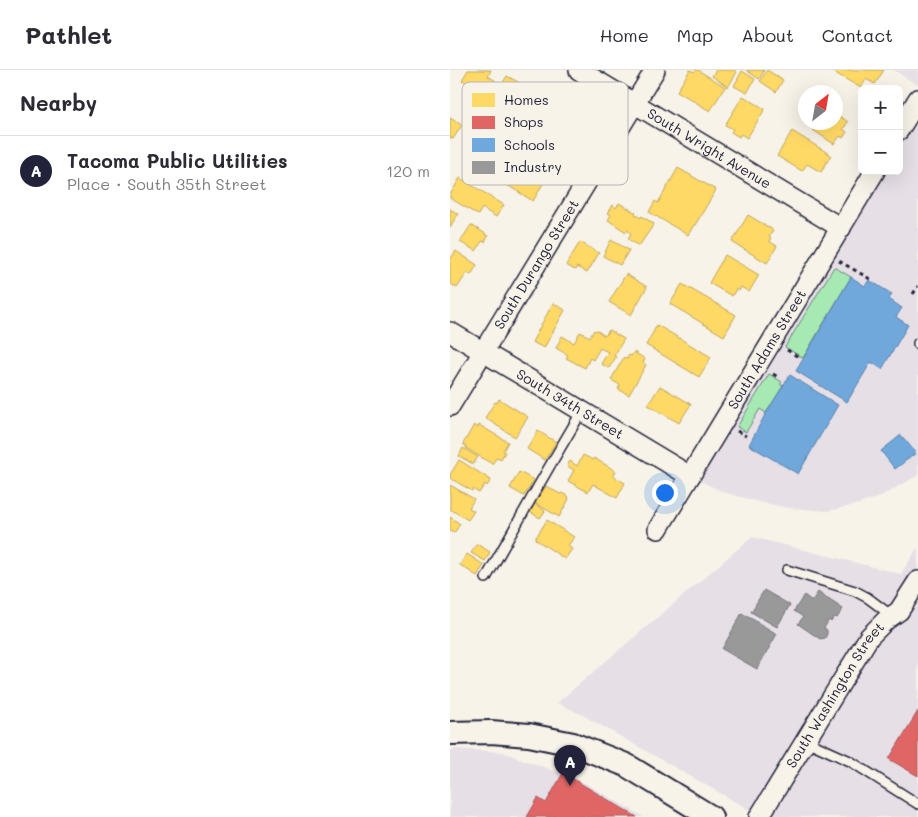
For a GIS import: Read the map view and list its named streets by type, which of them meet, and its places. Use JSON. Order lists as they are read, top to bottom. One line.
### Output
{"streets":{"street":["South Wright Avenue","South Durango Street","South Adams Street","South 34th Street","South Washington Street"]},"crossings":[["South Wright Avenue","South Durango Street"],["South Wright Avenue","South Adams Street"],["South Durango Street","South 34th Street"],["South Adams Street","South 34th Street"]],"legend":["Homes","Shops","Schools","Industry"],"north":"top right","page":{"header":"Pathlet","nav":["Home","Map","About","Contact"],"heading":"Nearby","map_buttons":["+","−"],"list":[{"mark":"A","name":"Tacoma Public Utilities","note":"Place · South 35th Street","value":"120 m"}],"pins":"A"}}
